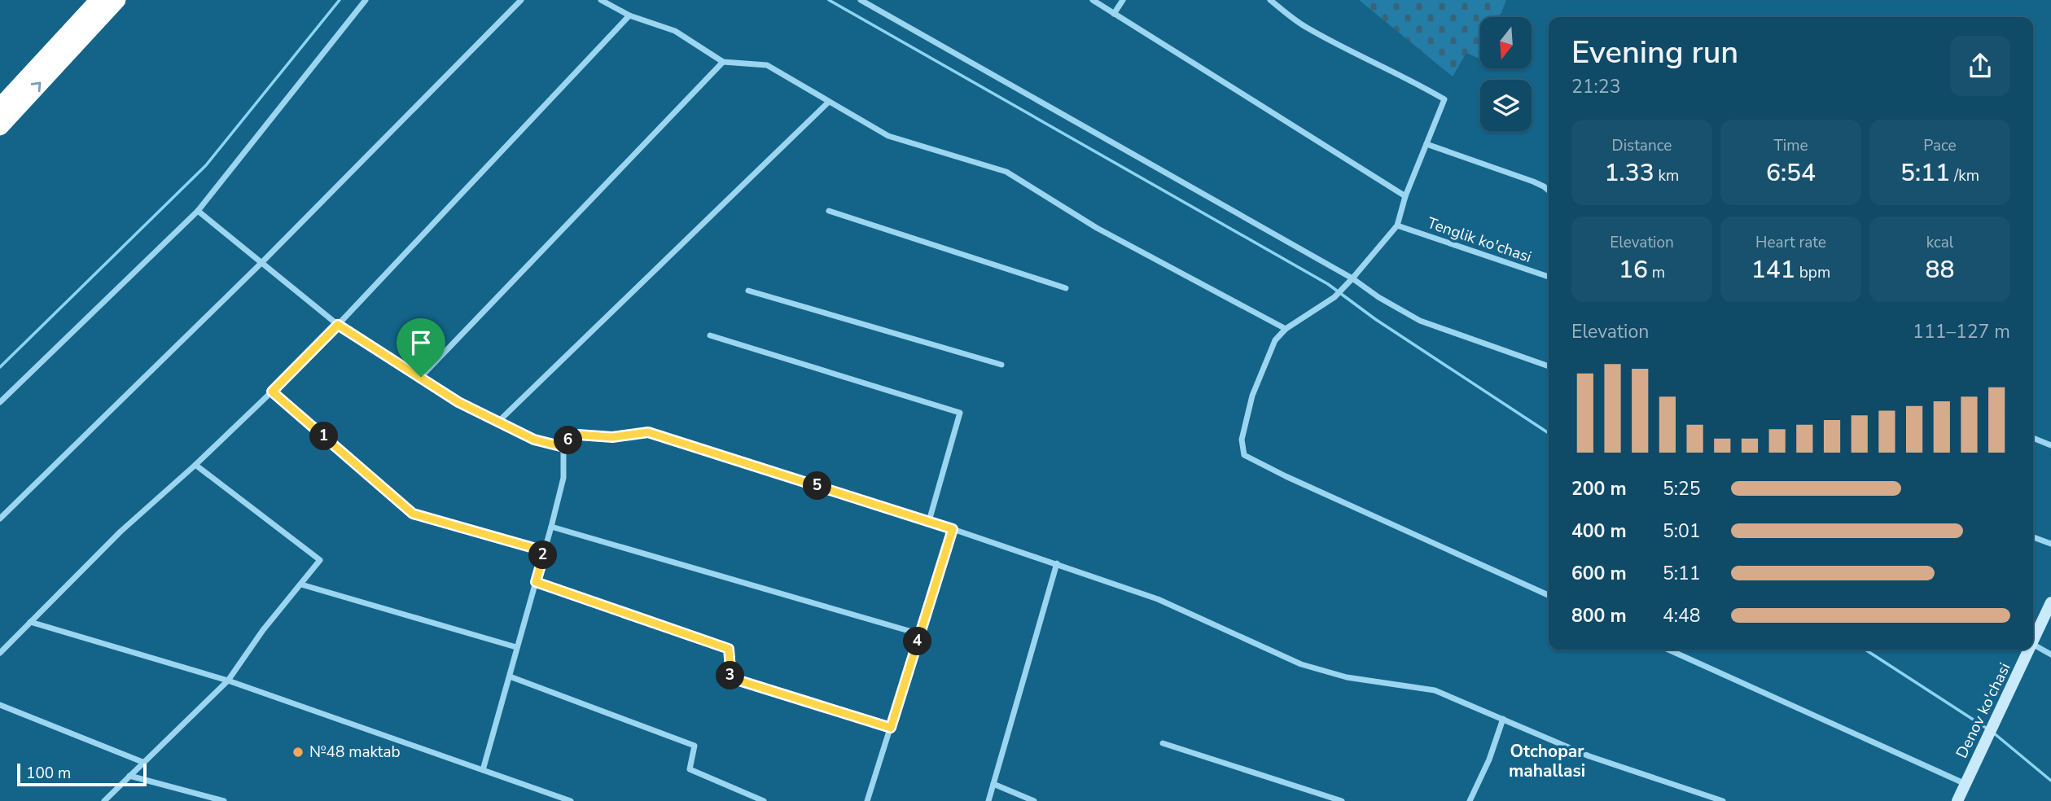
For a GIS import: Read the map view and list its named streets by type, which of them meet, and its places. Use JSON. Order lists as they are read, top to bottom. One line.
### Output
{"streets":{"street":["Tenglik ko'chasi","Denov ko'chasi"]},"districts":["Otchopar mahallasi"],"places":["№48 maktab"],"scale_bar":"100 m","north":"bottom","page":{"heading":["Evening run","21:23"],"stats":[["Distance","1.33 km"],["Time","6:54"],["Pace","5:11 /km"],["Elevation","16 m"],["Heart rate","141 bpm"],["kcal","88"]],"chart":["Elevation","111–127 m"],"pins":["1","6","5","2","4","3"],"list":[{"name":"200 m","note":"5:25"},{"name":"400 m","note":"5:01"},{"name":"600 m","note":"5:11"},{"name":"800 m","note":"4:48"}],"scale":"100 m"}}
